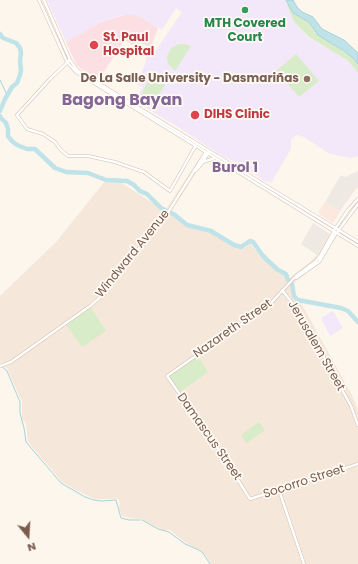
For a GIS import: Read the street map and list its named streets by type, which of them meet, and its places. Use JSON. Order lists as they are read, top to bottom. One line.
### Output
{"streets":{"main road":["Windward Avenue","Nazareth Street","Jerusalem Street","Damascus Street","Socorro Street"]},"crossings":[["Nazareth Street","Jerusalem Street"],["Nazareth Street","Damascus Street"],["Damascus Street","Socorro Street"]],"districts":["Bagong Bayan","Burol 1"],"places":["MTH Covered Court","St. Paul Hospital","De La Salle University - Dasmariñas","DIHS Clinic"],"north":"bottom"}
